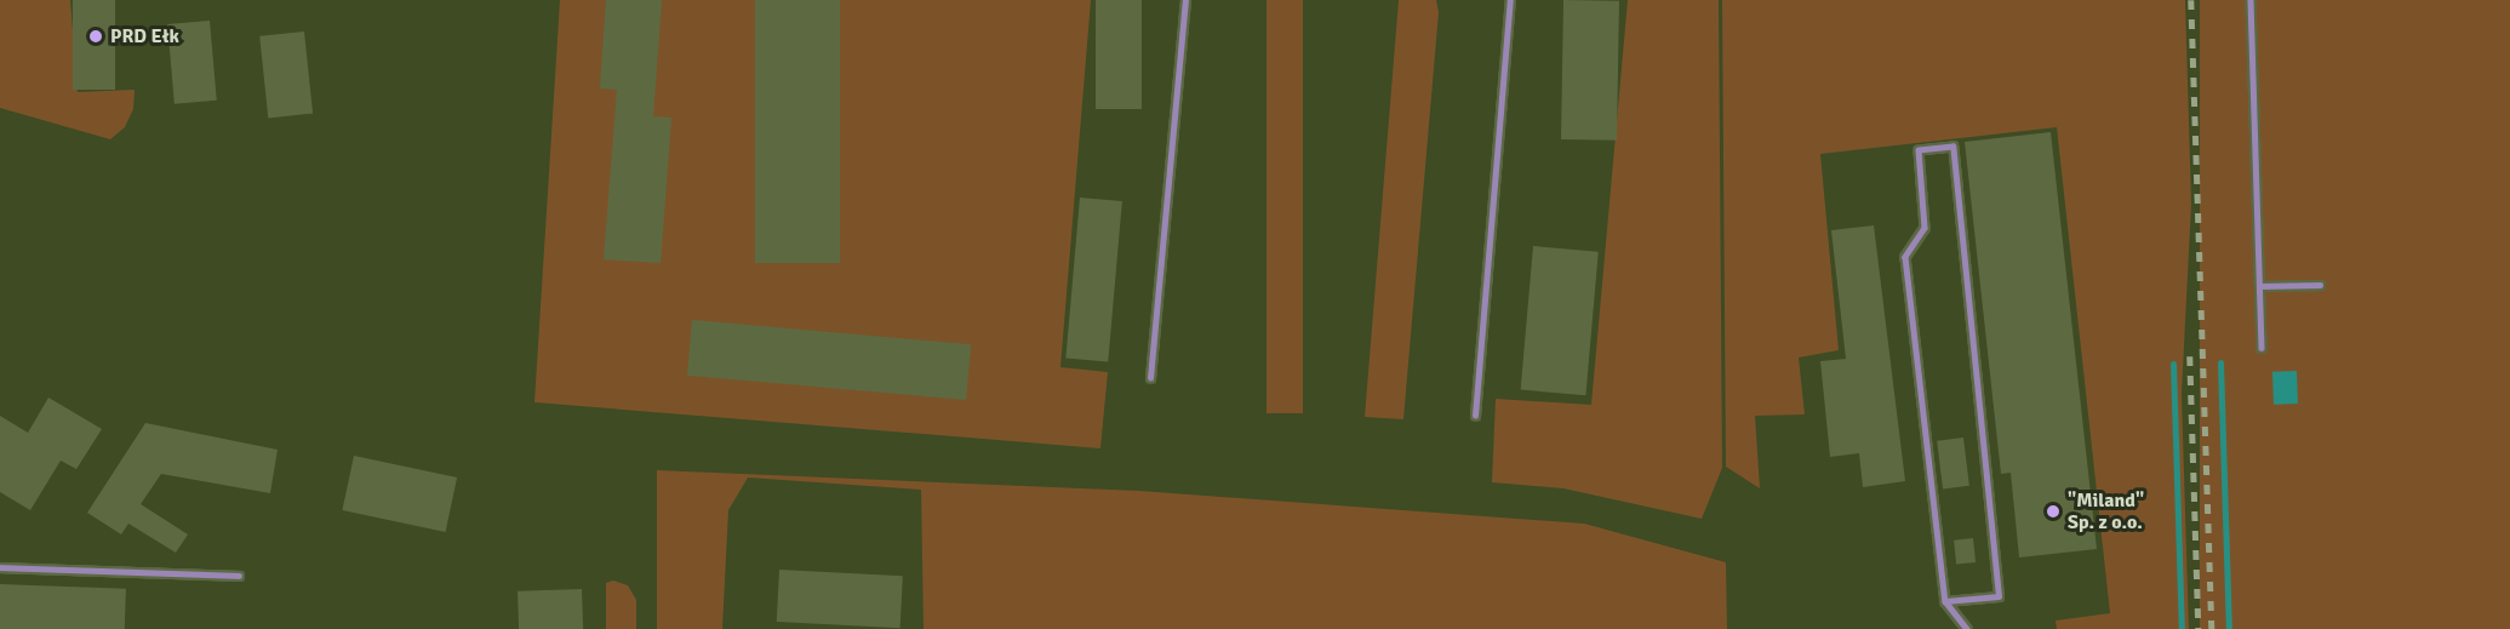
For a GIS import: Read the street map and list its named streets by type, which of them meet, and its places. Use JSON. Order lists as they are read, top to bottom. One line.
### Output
{"places":["PRD Ełk","\"Miland\" Sp. z o.o."]}
